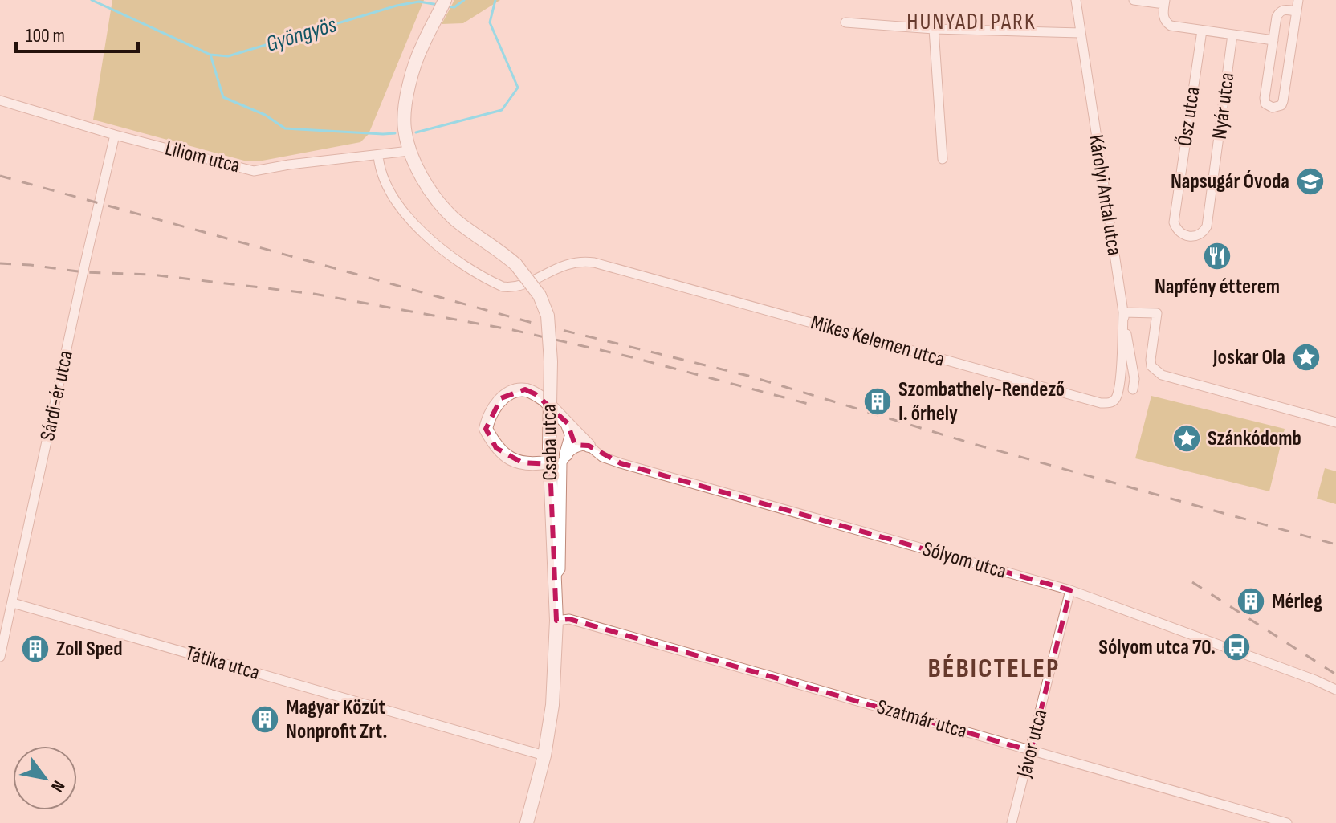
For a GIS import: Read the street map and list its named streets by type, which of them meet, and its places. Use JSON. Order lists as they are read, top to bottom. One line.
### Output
{"streets":{"street":["Nyár utca","Ősz utca","Liliom utca","Károlyi Antal utca","Mikes Kelemen utca","Sárdi-ér utca","Csaba utca","Sólyom utca","Tátika utca","Szatmár utca","Jávor utca"]},"crossings":[["Nyár utca","Ősz utca"],["Liliom utca","Mikes Kelemen utca"],["Liliom utca","Sárdi-ér utca"],["Liliom utca","Csaba utca"],["Károlyi Antal utca","Mikes Kelemen utca"],["Sárdi-ér utca","Tátika utca"],["Csaba utca","Sólyom utca"],["Csaba utca","Tátika utca"],["Csaba utca","Szatmár utca"],["Sólyom utca","Jávor utca"],["Szatmár utca","Jávor utca"]],"districts":["HUNYADI PARK","BÉBICTELEP"],"water":["Gyöngyös"],"places":{"school or university":["Napsugár Óvoda"],"restaurant":["Napfény étterem"],"place":["Joskar Ola","Szánkódomb"],"building":["Szombathely-Rendező I. őrhely","Mérleg","Zoll Sped","Magyar Közút Nonprofit Zrt."],"bus stop":["Sólyom utca 70."]},"scale_bar":"100 m","north":"bottom right"}
